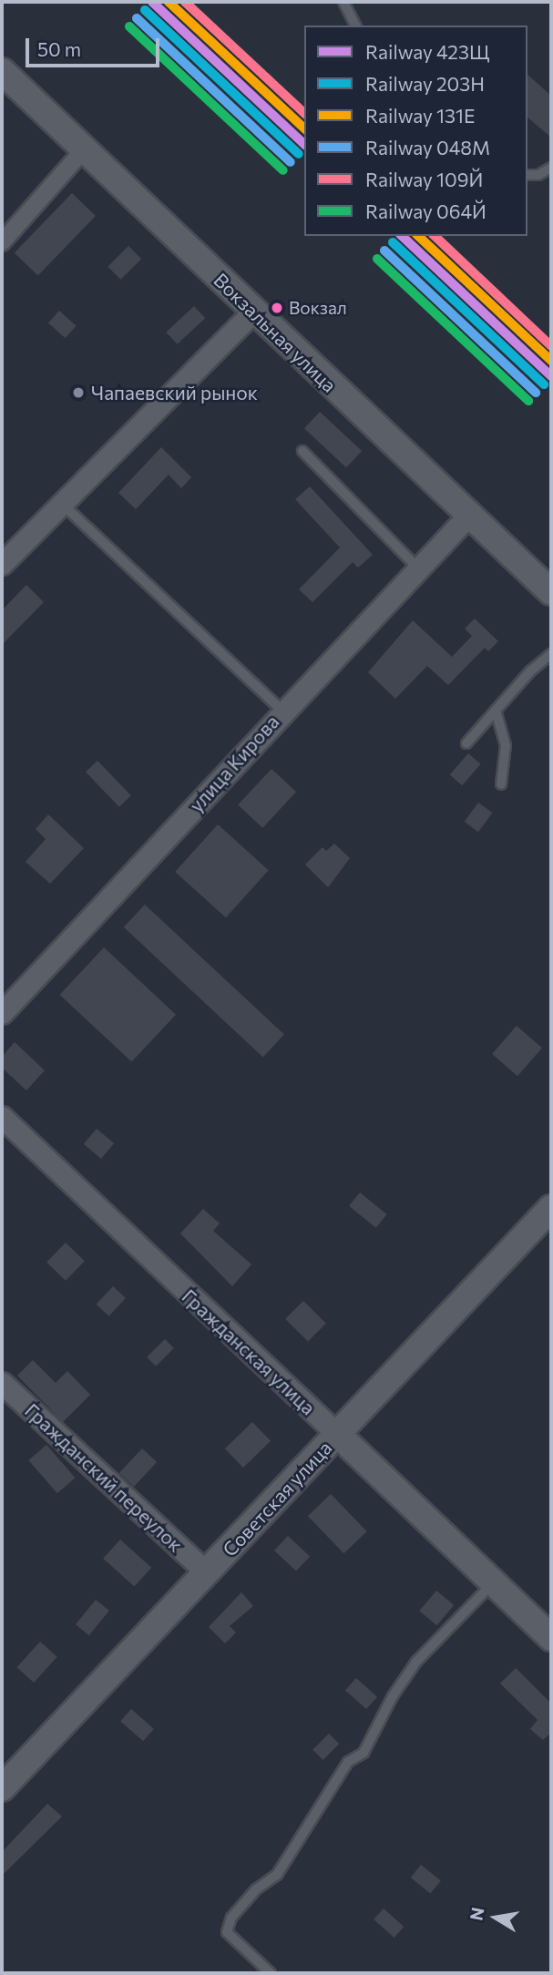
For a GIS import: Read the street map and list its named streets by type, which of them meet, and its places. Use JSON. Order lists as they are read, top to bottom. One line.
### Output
{"streets":{"street":["Вокзальная улица","улица Кирова","Гражданская улица","Гражданский переулок","Советская улица"]},"crossings":[["Вокзальная улица","улица Кирова"],["Гражданская улица","Советская улица"],["Гражданский переулок","Советская улица"]],"places":["Вокзал","Чапаевский рынок"],"lines":["rail line 423Щ","rail line 131Е","rail line 109Й","rail line 203Н","rail line 048М","rail line 064Й"],"legend":["Railway 423Щ","Railway 203Н","Railway 131Е","Railway 048М","Railway 109Й","Railway 064Й"],"scale_bar":"50 m","north":"left"}
